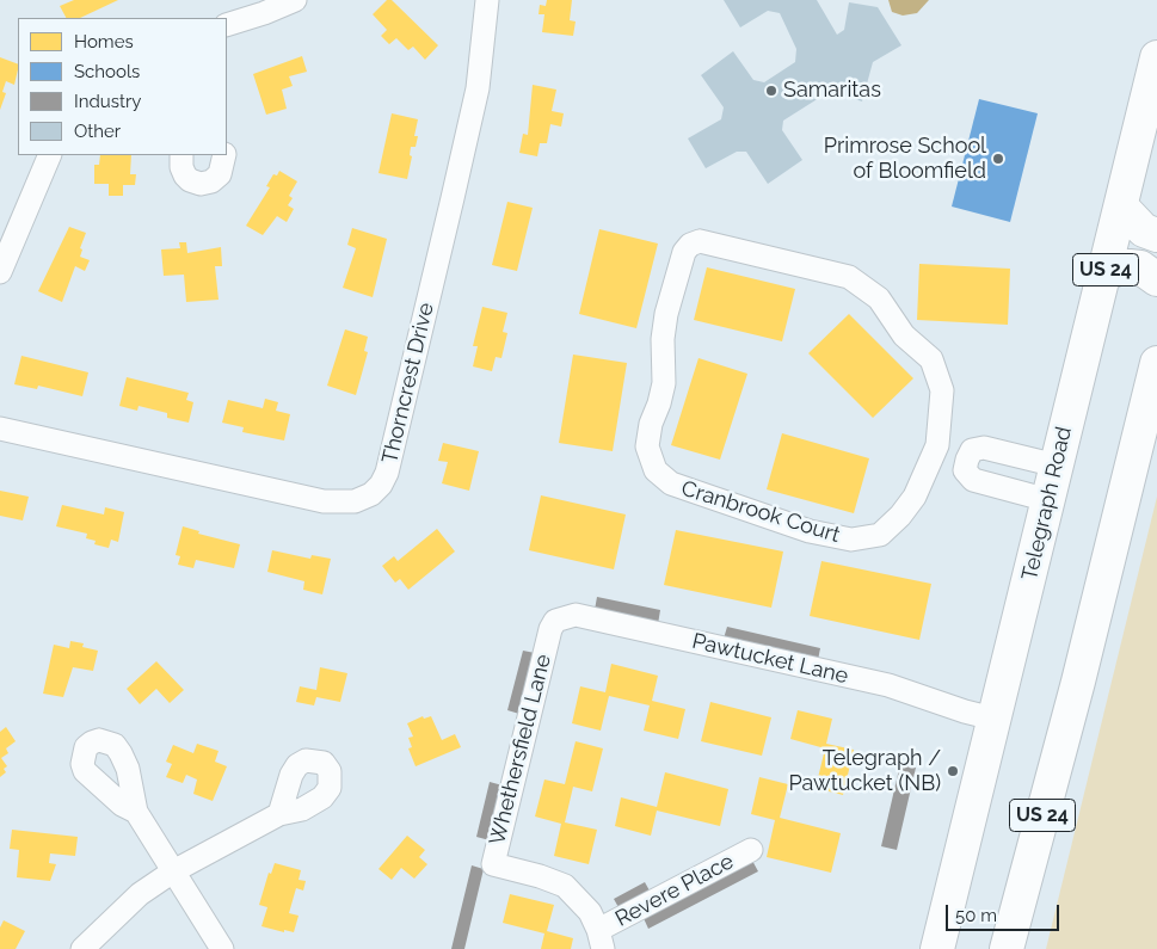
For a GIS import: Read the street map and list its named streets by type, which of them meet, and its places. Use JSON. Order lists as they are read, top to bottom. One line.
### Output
{"streets":{"highway":["US 24","Telegraph Road"],"street":["Thorncrest Drive","Cranbrook Court","Pawtucket Lane","Whethersfield Lane","Revere Place"]},"crossings":[["Telegraph Road","Pawtucket Lane"],["Pawtucket Lane","Whethersfield Lane"],["Whethersfield Lane","Revere Place"]],"places":["Samaritas","Primrose School of Bloomfield","Telegraph / Pawtucket (NB)"],"legend":["Homes","Schools","Industry","Other"],"scale_bar":"50 m"}
